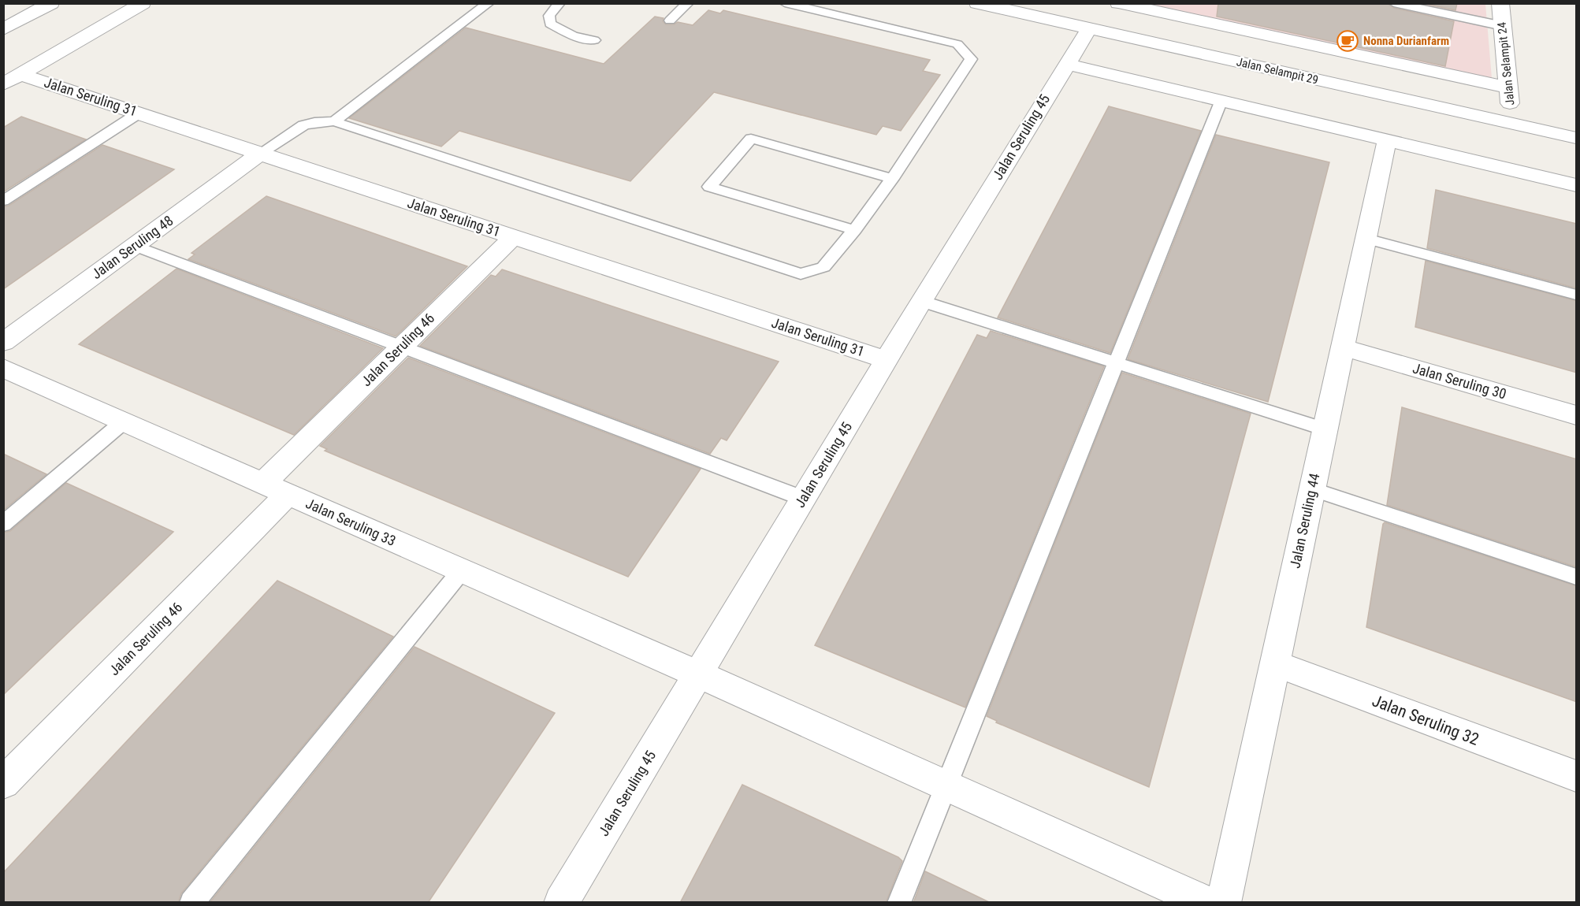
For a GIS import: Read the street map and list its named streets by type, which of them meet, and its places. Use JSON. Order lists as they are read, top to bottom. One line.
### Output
{"streets":{"street":["Jalan Selampit 24","Jalan Selampit 29","Jalan Seruling 31","Jalan Seruling 45","Jalan Seruling 48","Jalan Seruling 46","Jalan Seruling 30","Jalan Seruling 44","Jalan Seruling 33","Jalan Seruling 32"]},"crossings":[["Jalan Selampit 24","Jalan Selampit 29"],["Jalan Selampit 29","Jalan Seruling 45"],["Jalan Seruling 31","Jalan Seruling 45"],["Jalan Seruling 31","Jalan Seruling 48"],["Jalan Seruling 31","Jalan Seruling 46"],["Jalan Seruling 45","Jalan Seruling 33"],["Jalan Seruling 46","Jalan Seruling 33"],["Jalan Seruling 30","Jalan Seruling 44"],["Jalan Seruling 44","Jalan Seruling 32"]],"places":{"cafe":["Nonna Durianfarm"]}}
